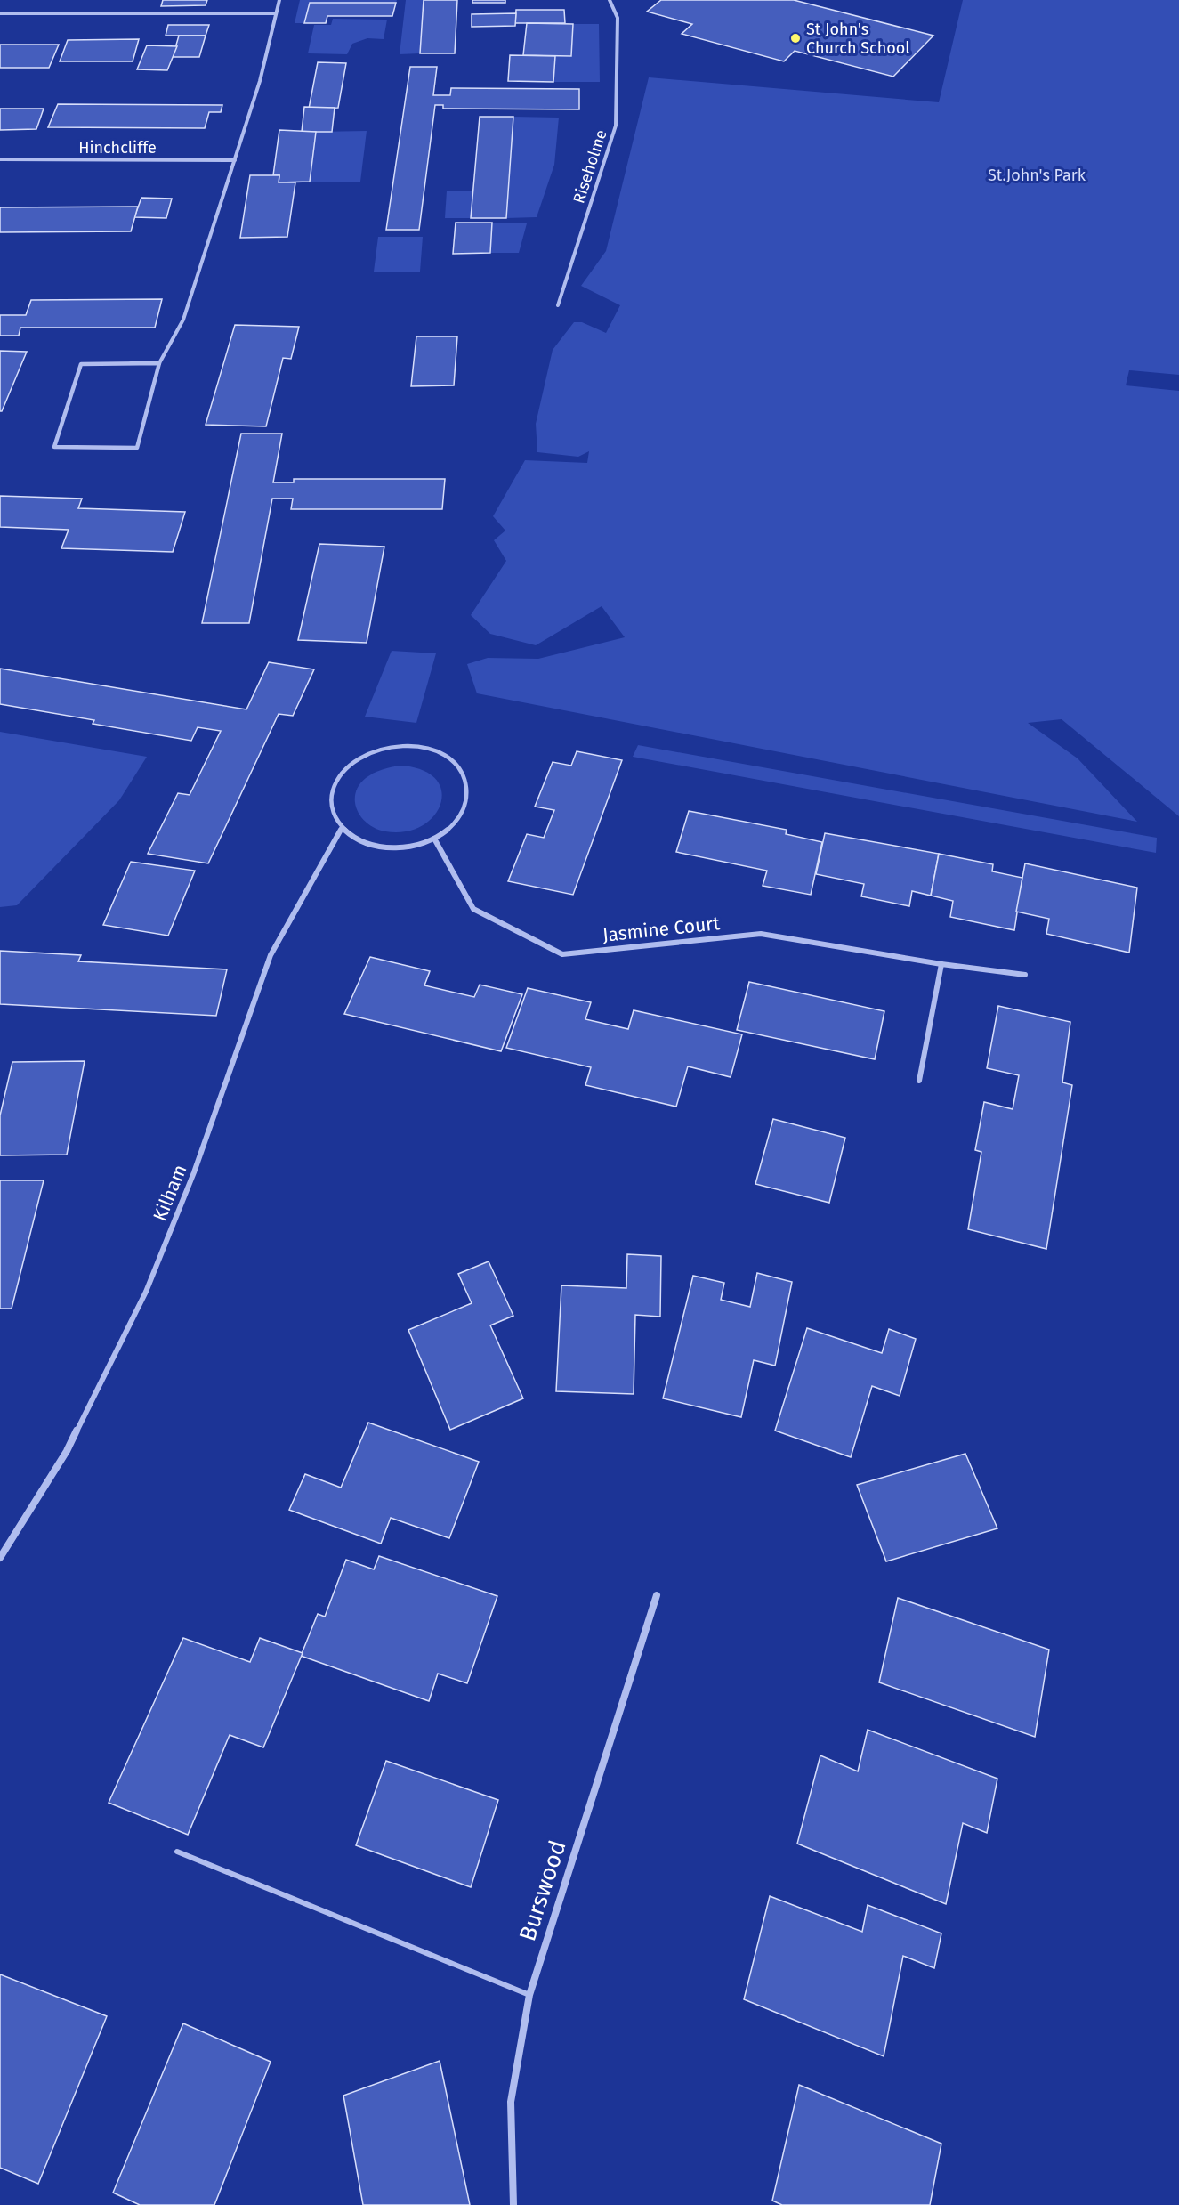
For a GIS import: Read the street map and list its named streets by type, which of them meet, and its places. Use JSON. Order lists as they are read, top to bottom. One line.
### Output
{"streets":{"street":["Hinchcliffe","Riseholme","Jasmine Court","Kilham","Burswood"]},"crossings":[["Jasmine Court","Kilham"]],"parks":["St.John's Park"],"places":["St John's Church School"]}
